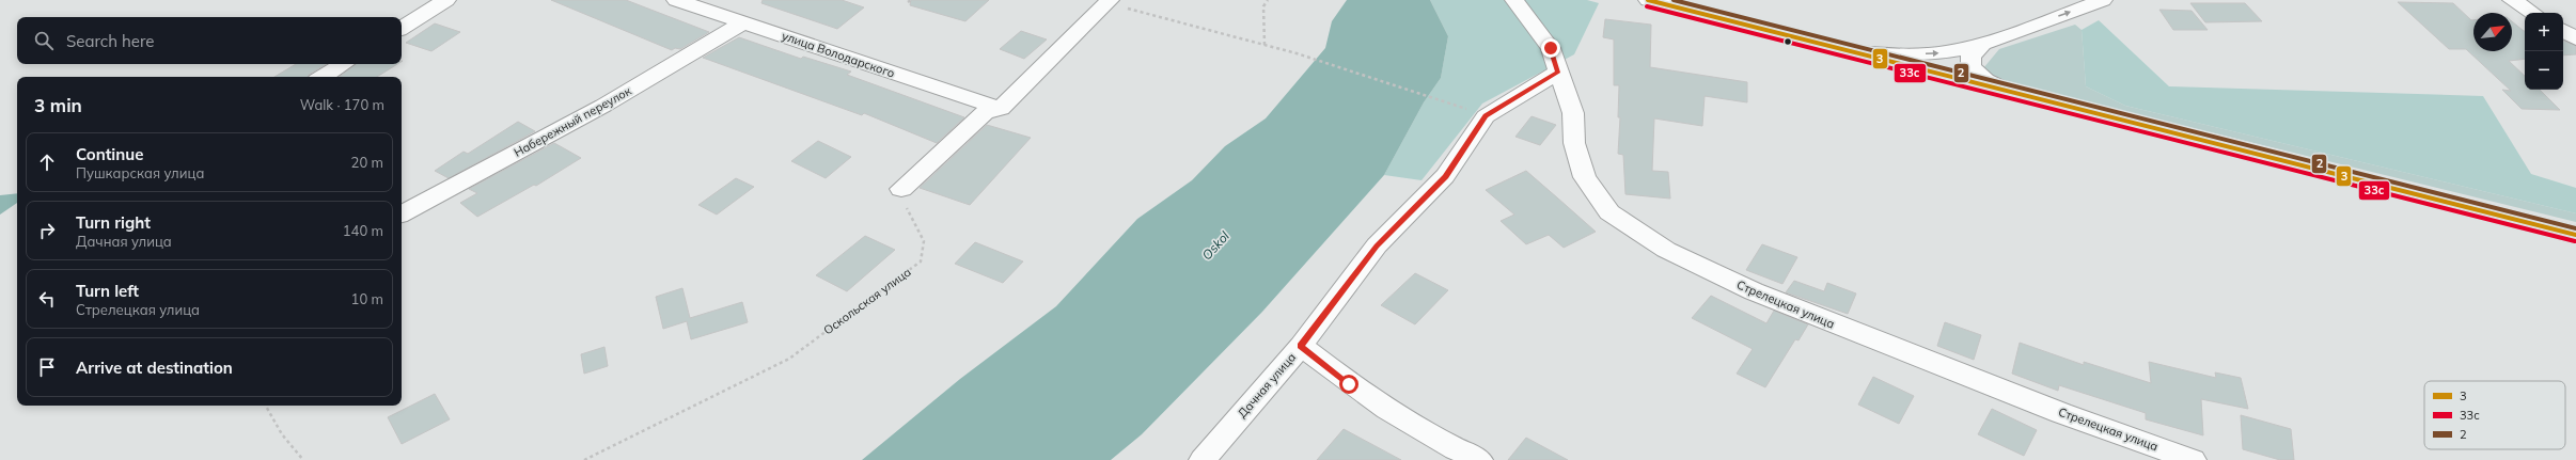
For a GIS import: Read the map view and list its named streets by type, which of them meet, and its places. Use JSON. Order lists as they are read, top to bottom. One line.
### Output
{"streets":{"street":["улица Володарского","Набережный переулок","Стрелецкая улица","Дачная улица"],"path":["Оскольская улица"]},"crossings":[["улица Володарского","Набережный переулок"],["Стрелецкая улица","Дачная улица"]],"water":["Oskol"],"lines":["transit line 3","transit line 2","transit line 33с"],"legend":["3","33с","2"],"north":"top right","page":{"map_buttons":["+","−"],"search":"Search here","heading":["3 min","Walk · 170 m"],"list":[["Continue","Пушкарская улица","20 m"],["Turn right","Дачная улица","140 m"],["Turn left","Стрелецкая улица","10 m"],"Arrive at destination"]}}
